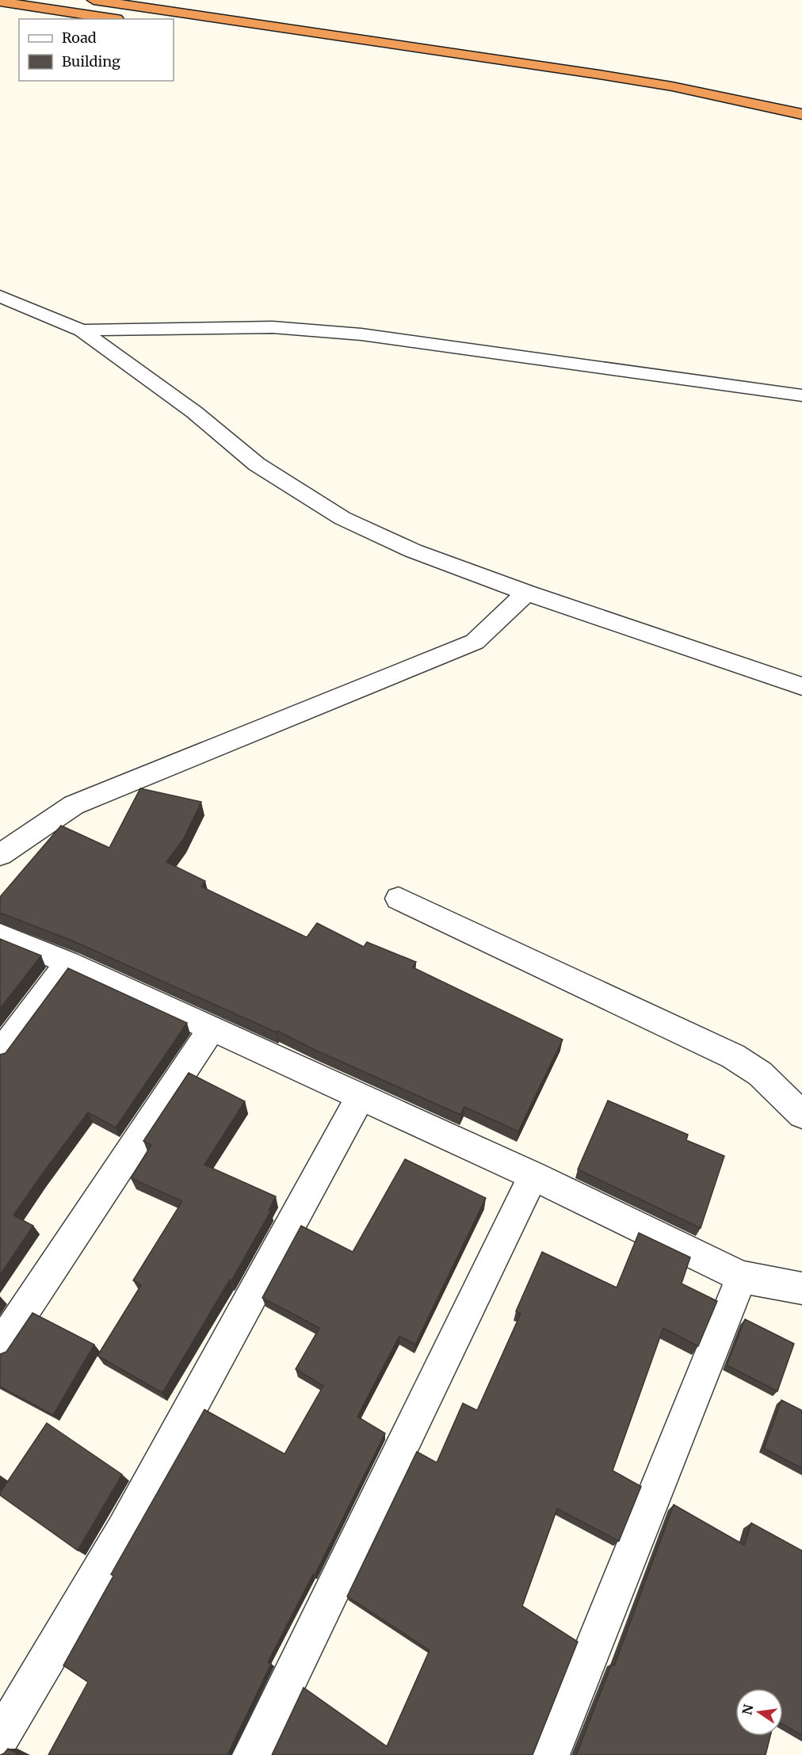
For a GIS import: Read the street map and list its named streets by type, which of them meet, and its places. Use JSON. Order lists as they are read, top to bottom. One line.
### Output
{"legend":["Road","Building"],"north":"left"}
